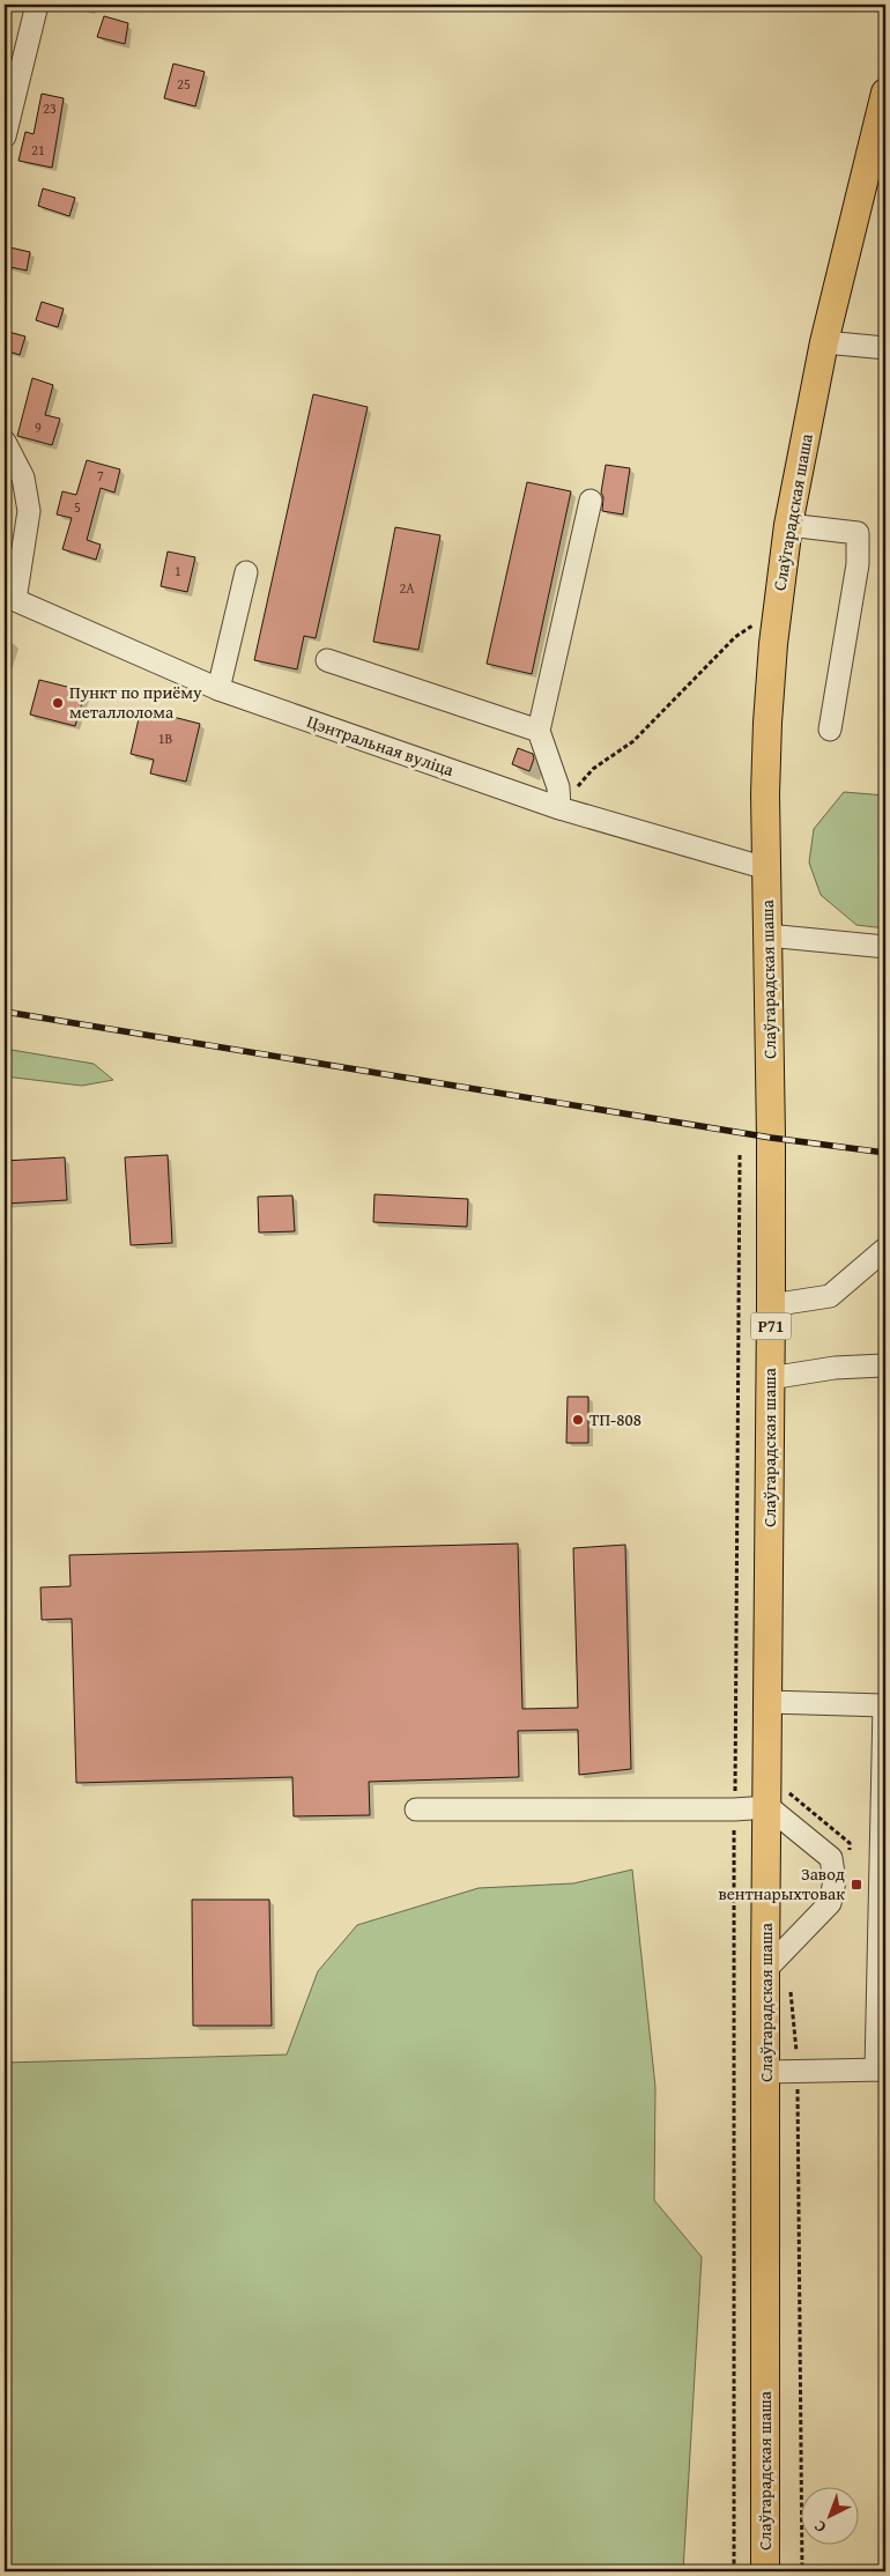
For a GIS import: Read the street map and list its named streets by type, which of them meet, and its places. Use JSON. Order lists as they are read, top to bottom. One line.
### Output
{"streets":{"main road":["Слаўгарадская шаша","Р71"],"street":["Цэнтральная вуліца"]},"crossings":[["Слаўгарадская шаша","Цэнтральная вуліца"]],"places":{"other":["Пункт по приёму металлолома","ТП-808"],"transit":["Завод вентнарыхтовак"]},"house_numbers":["25","23","21","9","7","5","1","2А","1В"],"north":"bottom left"}
